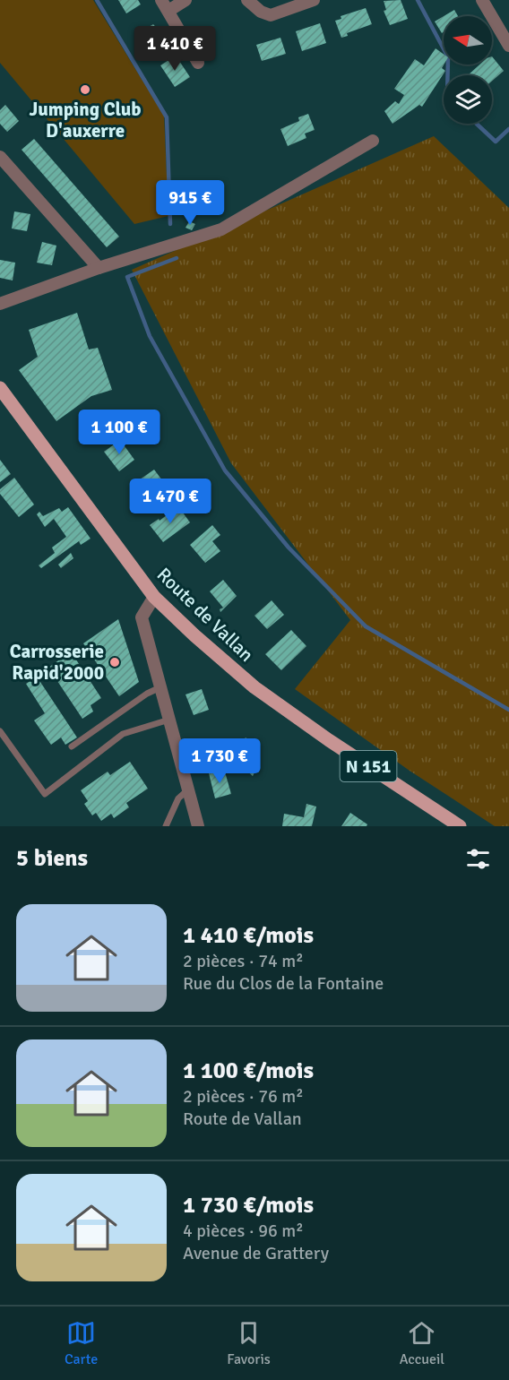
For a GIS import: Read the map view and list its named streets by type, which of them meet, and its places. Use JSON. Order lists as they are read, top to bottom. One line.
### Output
{"streets":{"main road":["Route de Vallan","N 151"]},"places":["Jumping Club D'auxerre","Carrosserie Rapid'2000"],"north":"left","page":{"price":["1 410 €","915 €","1 100 €","1 470 €","1 730 €"],"heading":"5 biens","list":[{"name":"1 410 €/mois","note":"2 pièces · 74 m² · Rue du Clos de la Fontaine"},{"name":"1 100 €/mois","note":"2 pièces · 76 m² · Route de Vallan"},{"name":"1 730 €/mois","note":"4 pièces · 96 m² · Avenue de Grattery"}],"tabs":["Carte","Favoris","Accueil"]}}
